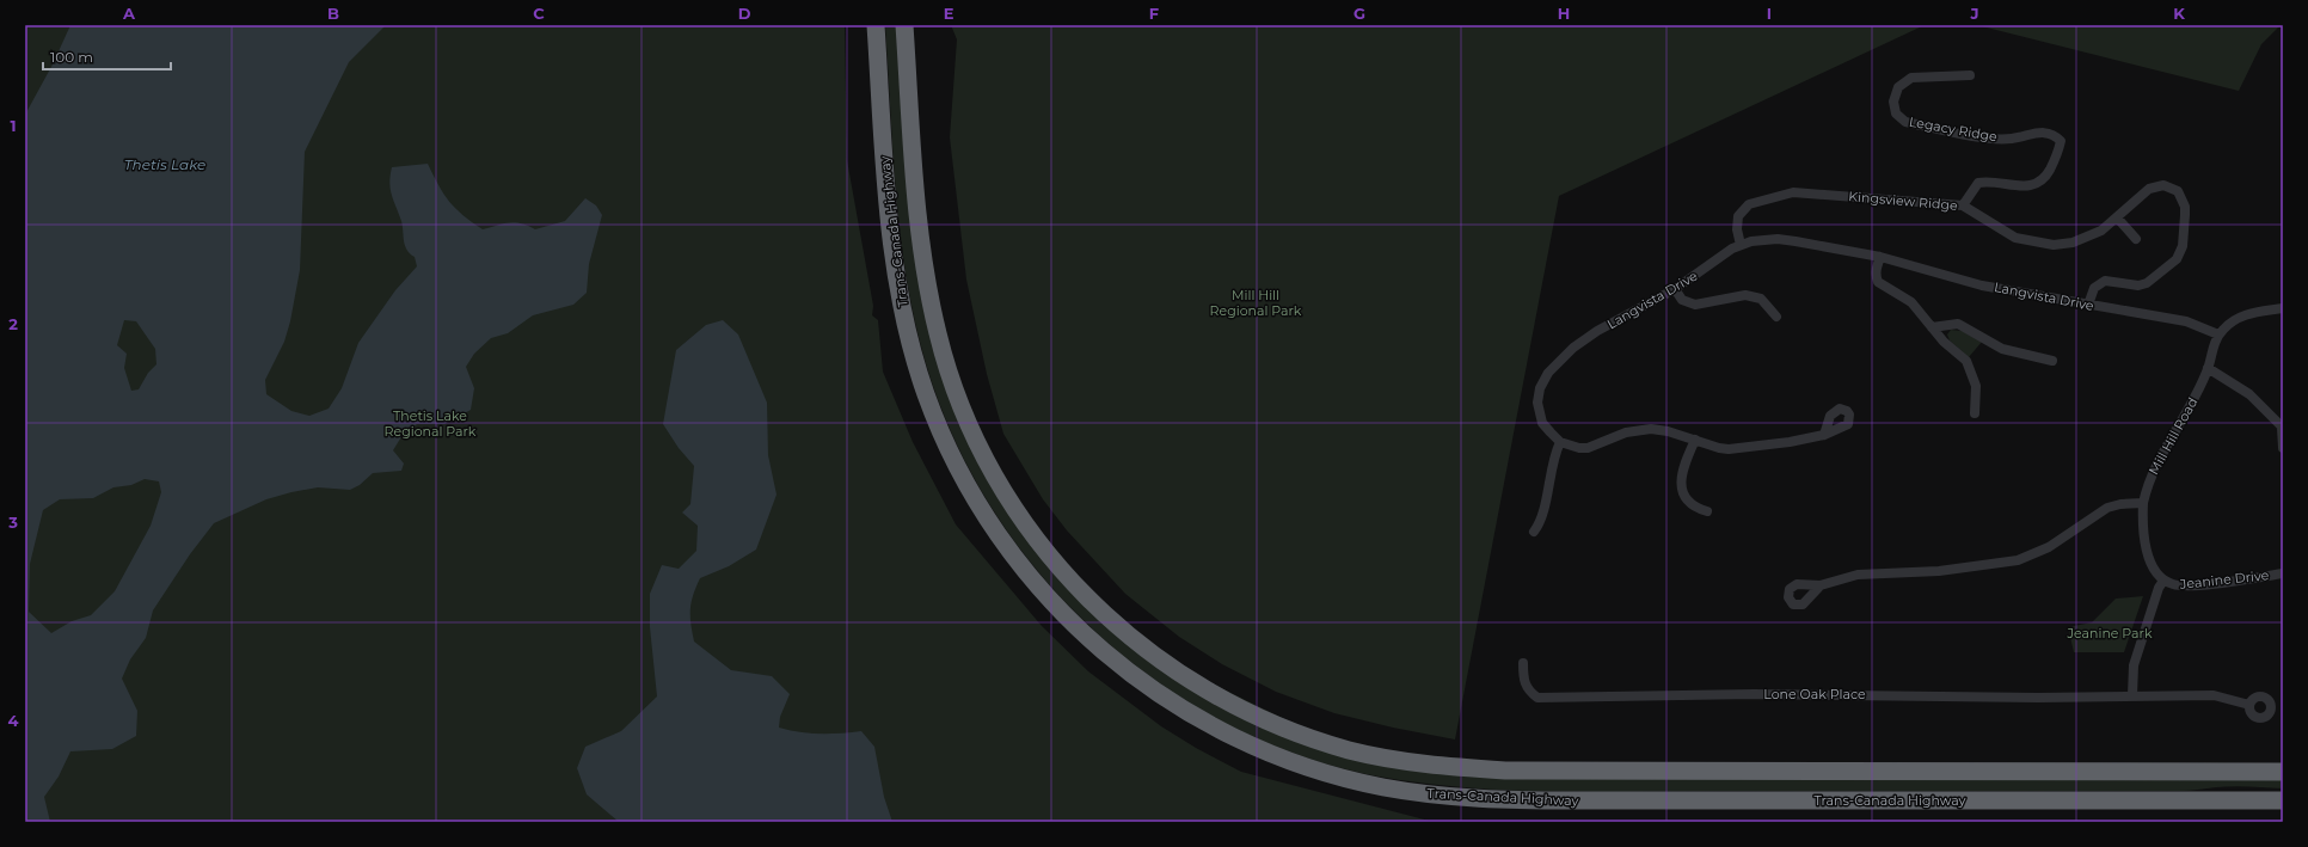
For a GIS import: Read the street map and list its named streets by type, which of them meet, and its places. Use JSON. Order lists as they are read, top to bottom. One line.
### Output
{"streets":{"highway":["Trans-Canada Highway"],"street":["Legacy Ridge","Kingsview Ridge","Langvista Drive","Mill Hill Road","Jeanine Drive","Lone Oak Place"]},"crossings":[["Legacy Ridge","Kingsview Ridge"],["Kingsview Ridge","Langvista Drive"],["Langvista Drive","Mill Hill Road"],["Mill Hill Road","Jeanine Drive"]],"water":["Thetis Lake"],"parks":["Mill Hill Regional Park","Thetis Lake Regional Park","Jeanine Park"],"scale_bar":"100 m","grid":{"columns":["A","B","C","D","E","F","G","H","I","J","K"],"rows":["1","2","3","4"]}}
